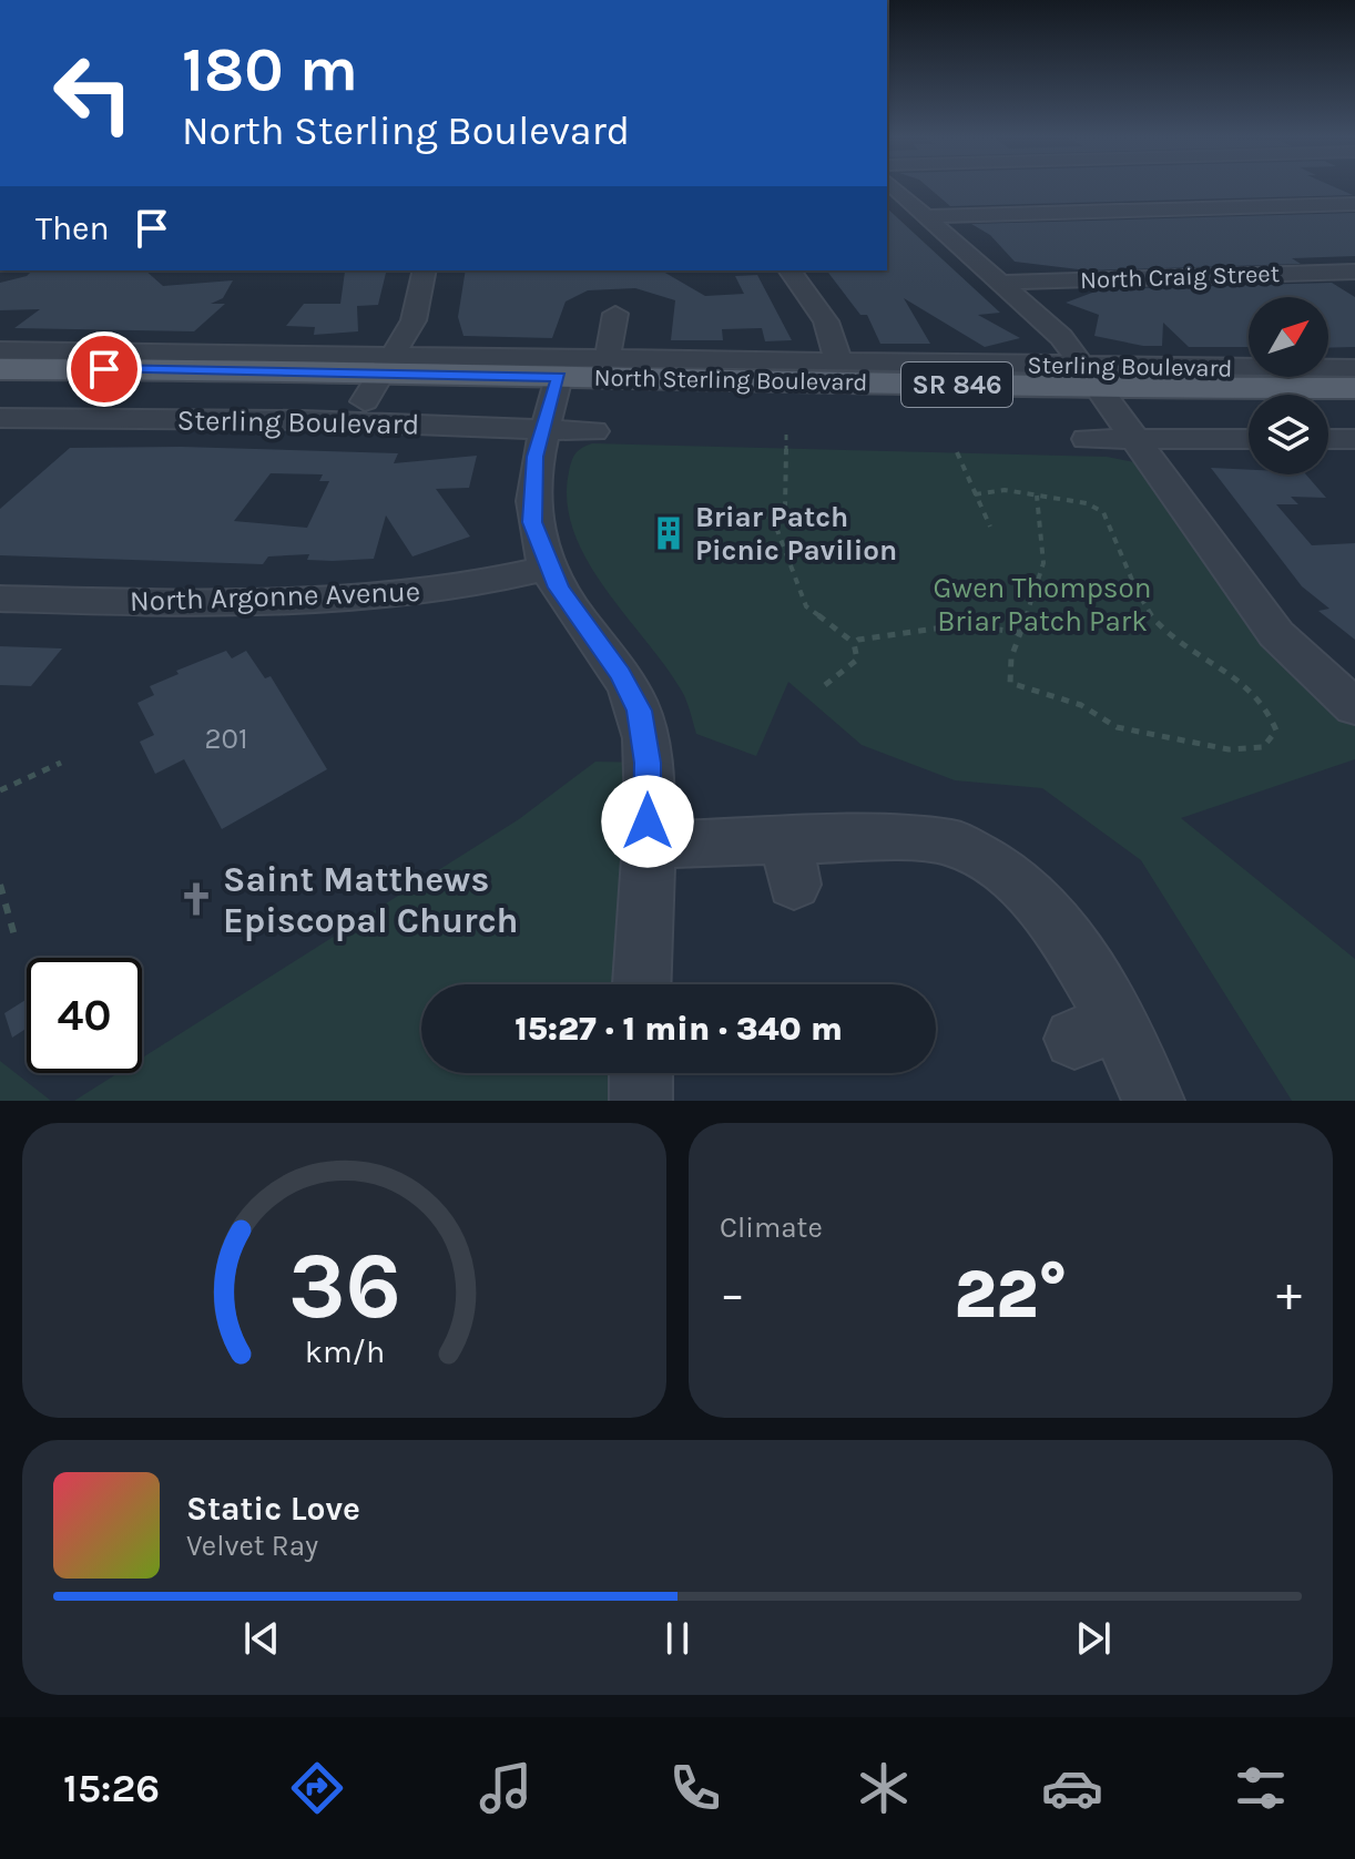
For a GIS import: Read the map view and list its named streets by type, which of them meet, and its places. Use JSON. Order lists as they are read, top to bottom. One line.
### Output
{"streets":{"main road":["North Sterling Boulevard","SR 846"],"street":["North Craig Street","Sterling Boulevard","North Argonne Avenue"]},"crossings":[["Sterling Boulevard","North Sterling Boulevard"]],"parks":["Gwen Thompson Briar Patch Park"],"places":{"building":["Briar Patch Picnic Pavilion"],"church":["Saint Matthews Episcopal Church"]},"house_numbers":["201"],"north":"top right","page":{"turn":["180 m","North Sterling Boulevard"],"then":"Then","limit":"40","trip":"15:27 · 1 min · 340 m","tile":"Climate","heat":["−","22°","+"],"song":["Static Love","Velvet Ray"],"tabs":"15:26","gauge":["36","km/h"]}}
